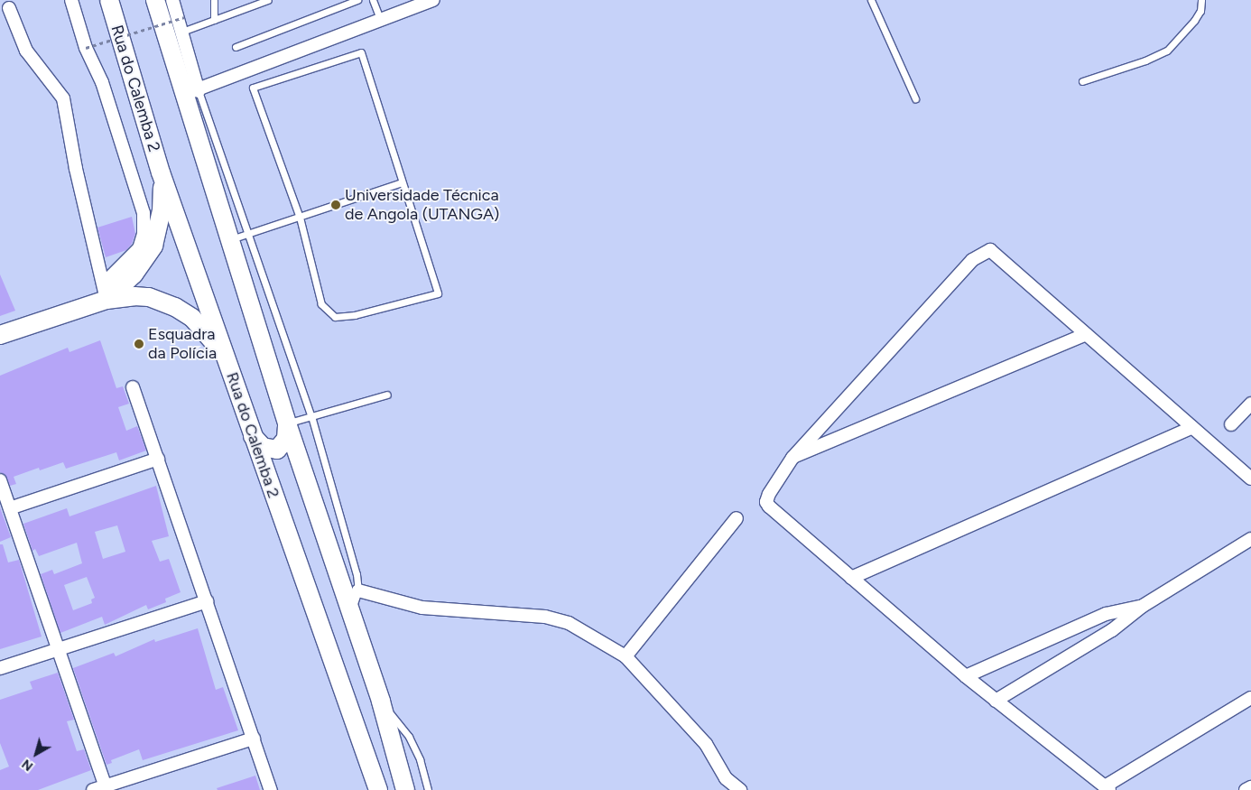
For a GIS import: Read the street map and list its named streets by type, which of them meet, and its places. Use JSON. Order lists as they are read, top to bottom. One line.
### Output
{"streets":{"main road":["Rua do Calemba 2"]},"places":["Universidade Técnica de Angola (UTANGA)","Esquadra da Polícia"],"north":"bottom left"}
